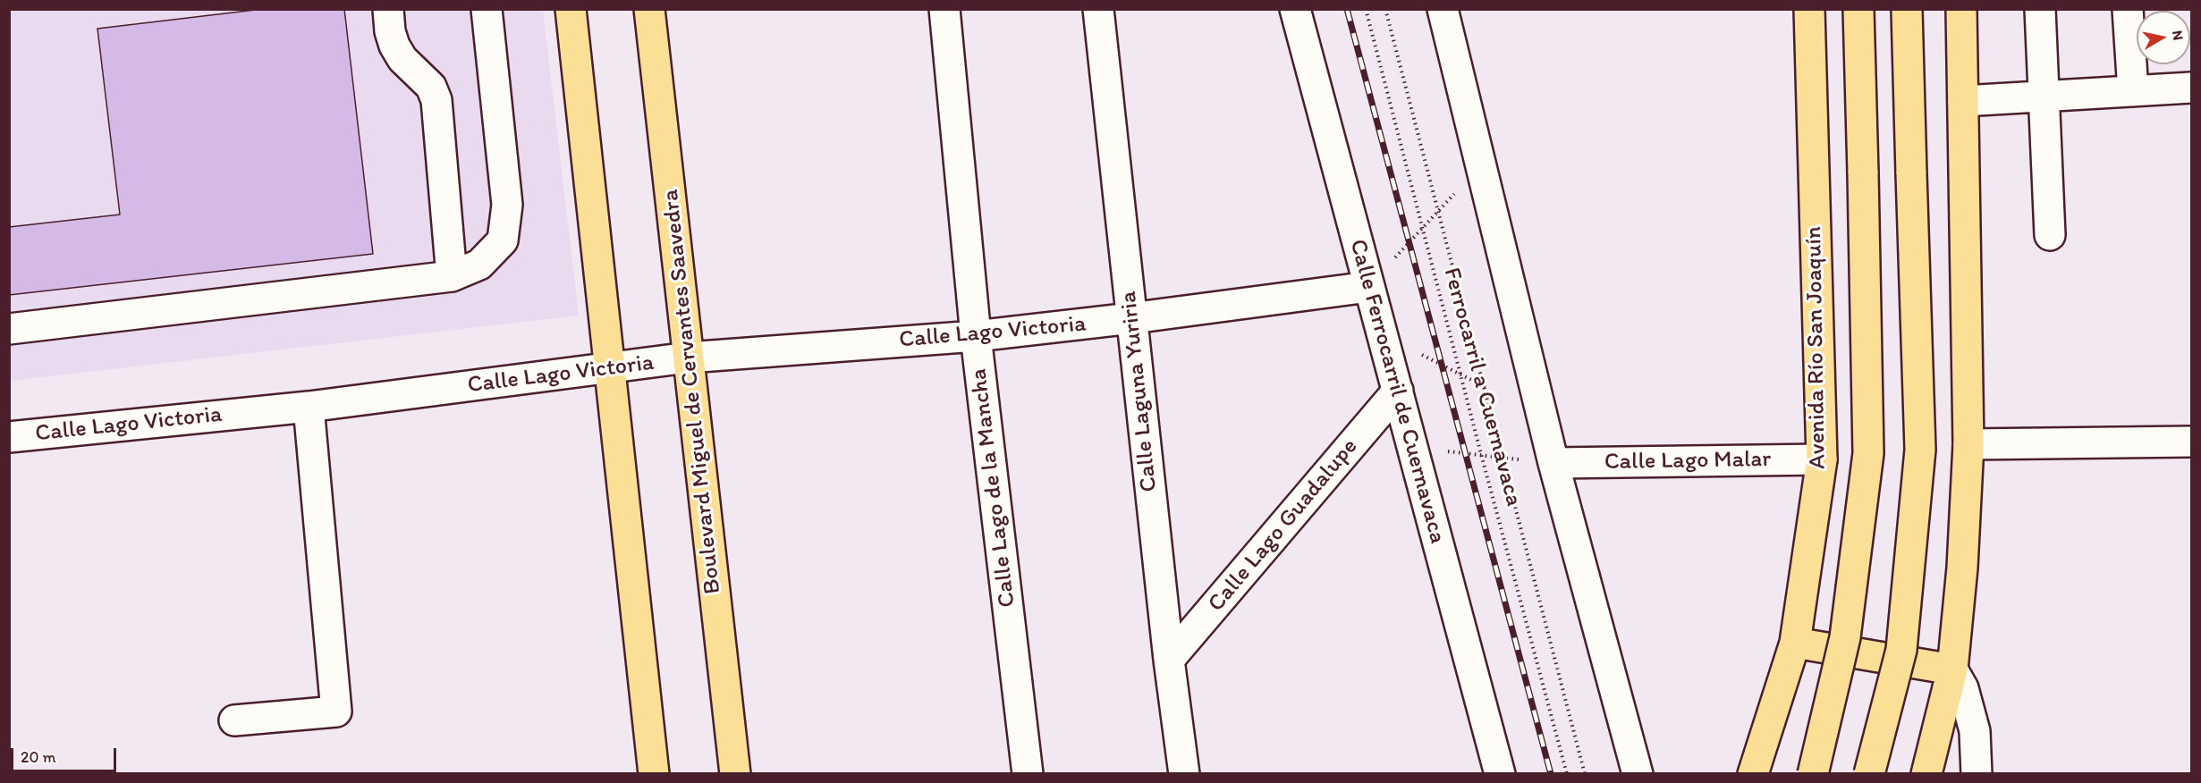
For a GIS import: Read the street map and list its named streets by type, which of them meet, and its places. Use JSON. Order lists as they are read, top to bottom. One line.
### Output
{"streets":{"main road":["Avenida Río San Joaquín","Boulevard Miguel de Cervantes Saavedra"],"street":["Calle Lago Victoria","Calle Laguna Yuriria","Calle Ferrocarril de Cuernavaca","Calle Lago Malar","Calle Lago de la Mancha","Calle Lago Guadalupe"],"path":["Ferrocarril a Cuernavaca"]},"crossings":[["Calle Lago Victoria","Boulevard Miguel de Cervantes Saavedra"],["Calle Lago Victoria","Calle Laguna Yuriria"],["Calle Lago Victoria","Calle Ferrocarril de Cuernavaca"],["Calle Lago Victoria","Calle Lago de la Mancha"],["Avenida Río San Joaquín","Calle Lago Malar"],["Calle Laguna Yuriria","Calle Lago Guadalupe"],["Calle Ferrocarril de Cuernavaca","Calle Lago Guadalupe"]],"scale_bar":"20 m","north":"right"}
